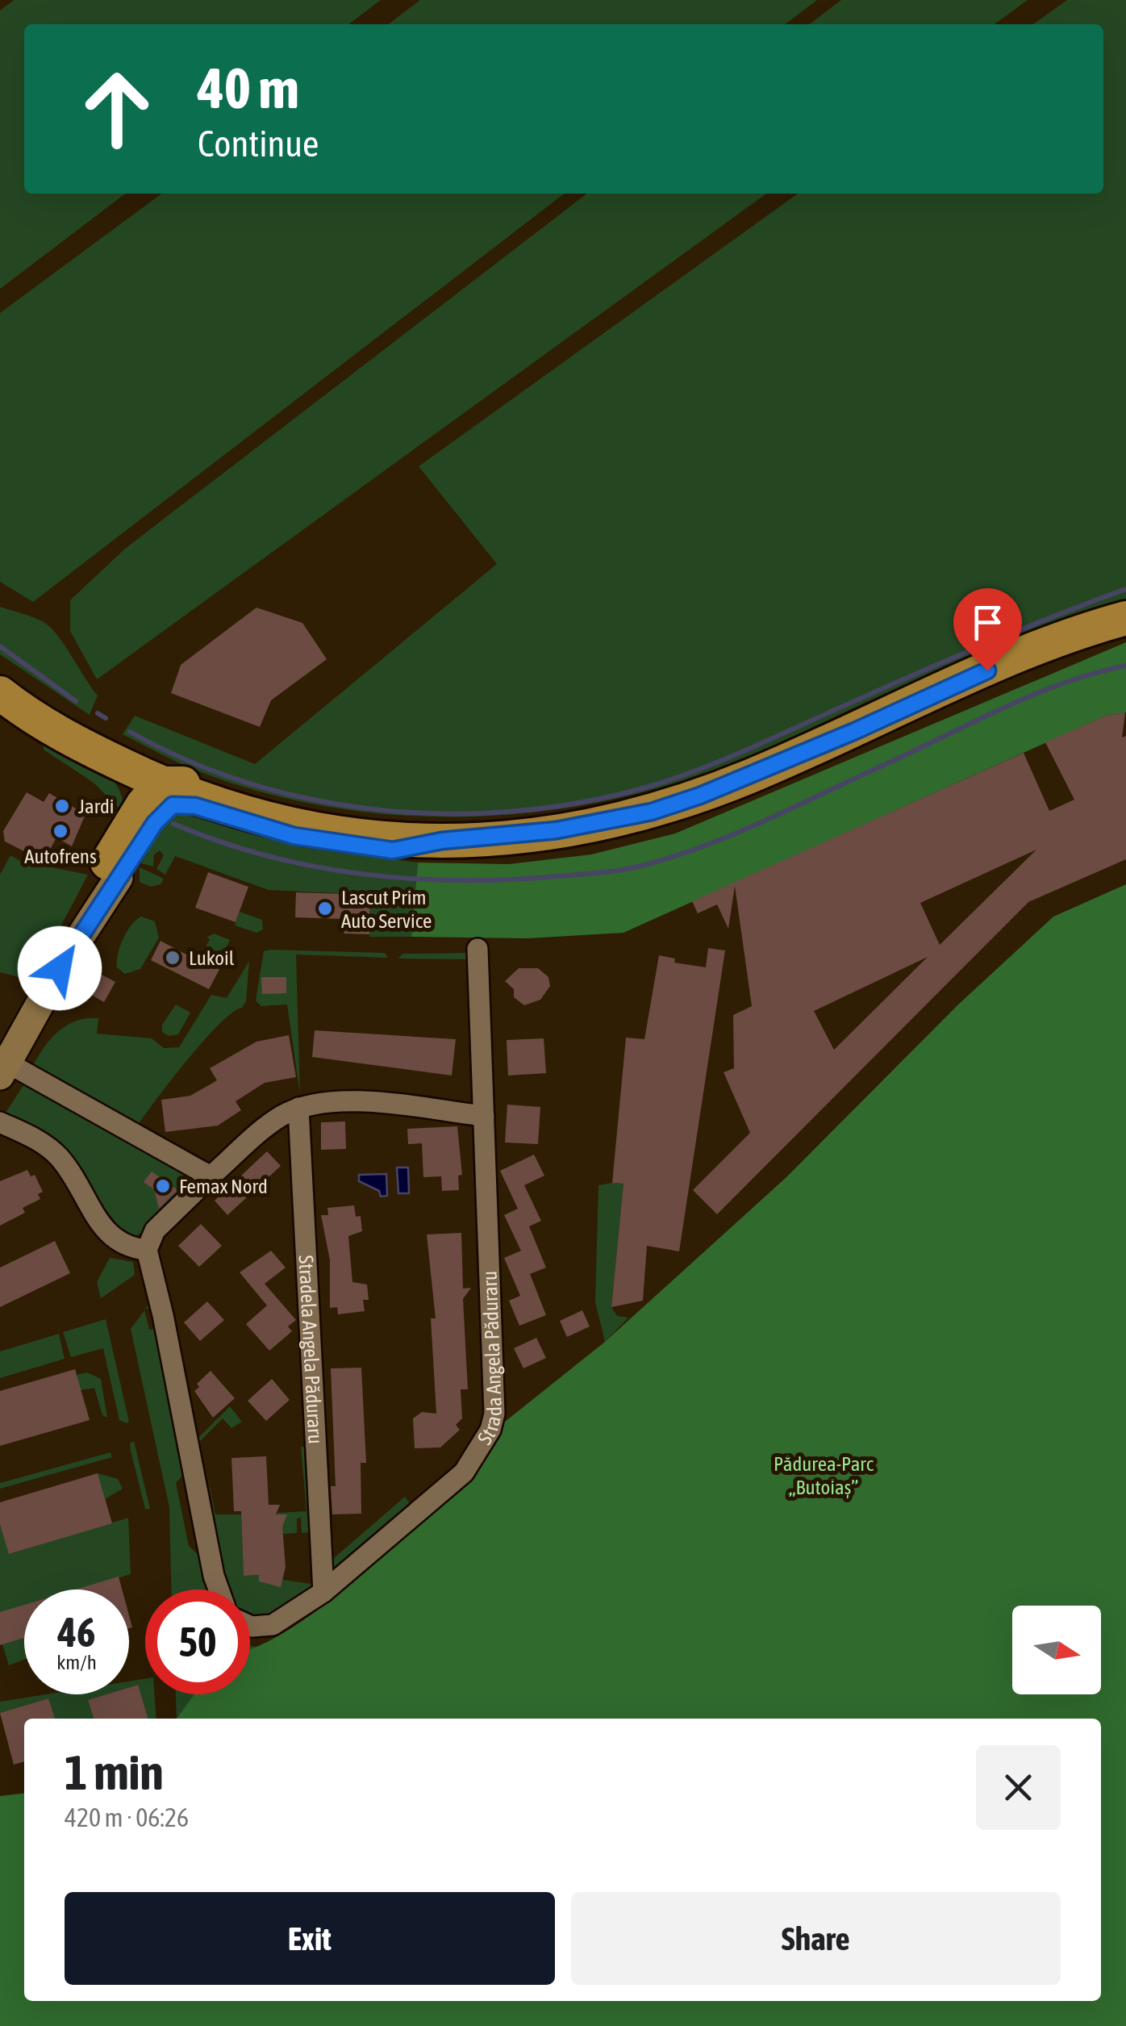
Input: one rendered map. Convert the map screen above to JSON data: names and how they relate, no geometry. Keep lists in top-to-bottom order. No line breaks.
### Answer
{"streets":{"street":["Stradela Angela Păduraru","Strada Angela Păduraru"]},"crossings":[["Stradela Angela Păduraru","Strada Angela Păduraru"]],"parks":["Pădurea-Parc „Butoiaș”"],"places":["Jardi","Autofrens","Lascut Prim Auto Service","Lukoil","Femax Nord"],"north":"right","page":{"turn":["40 m","Continue"],"speed":"46 km/h","limit":"50","heading":["1 min","420 m · 06:26"],"buttons":["Exit","Share"]}}
